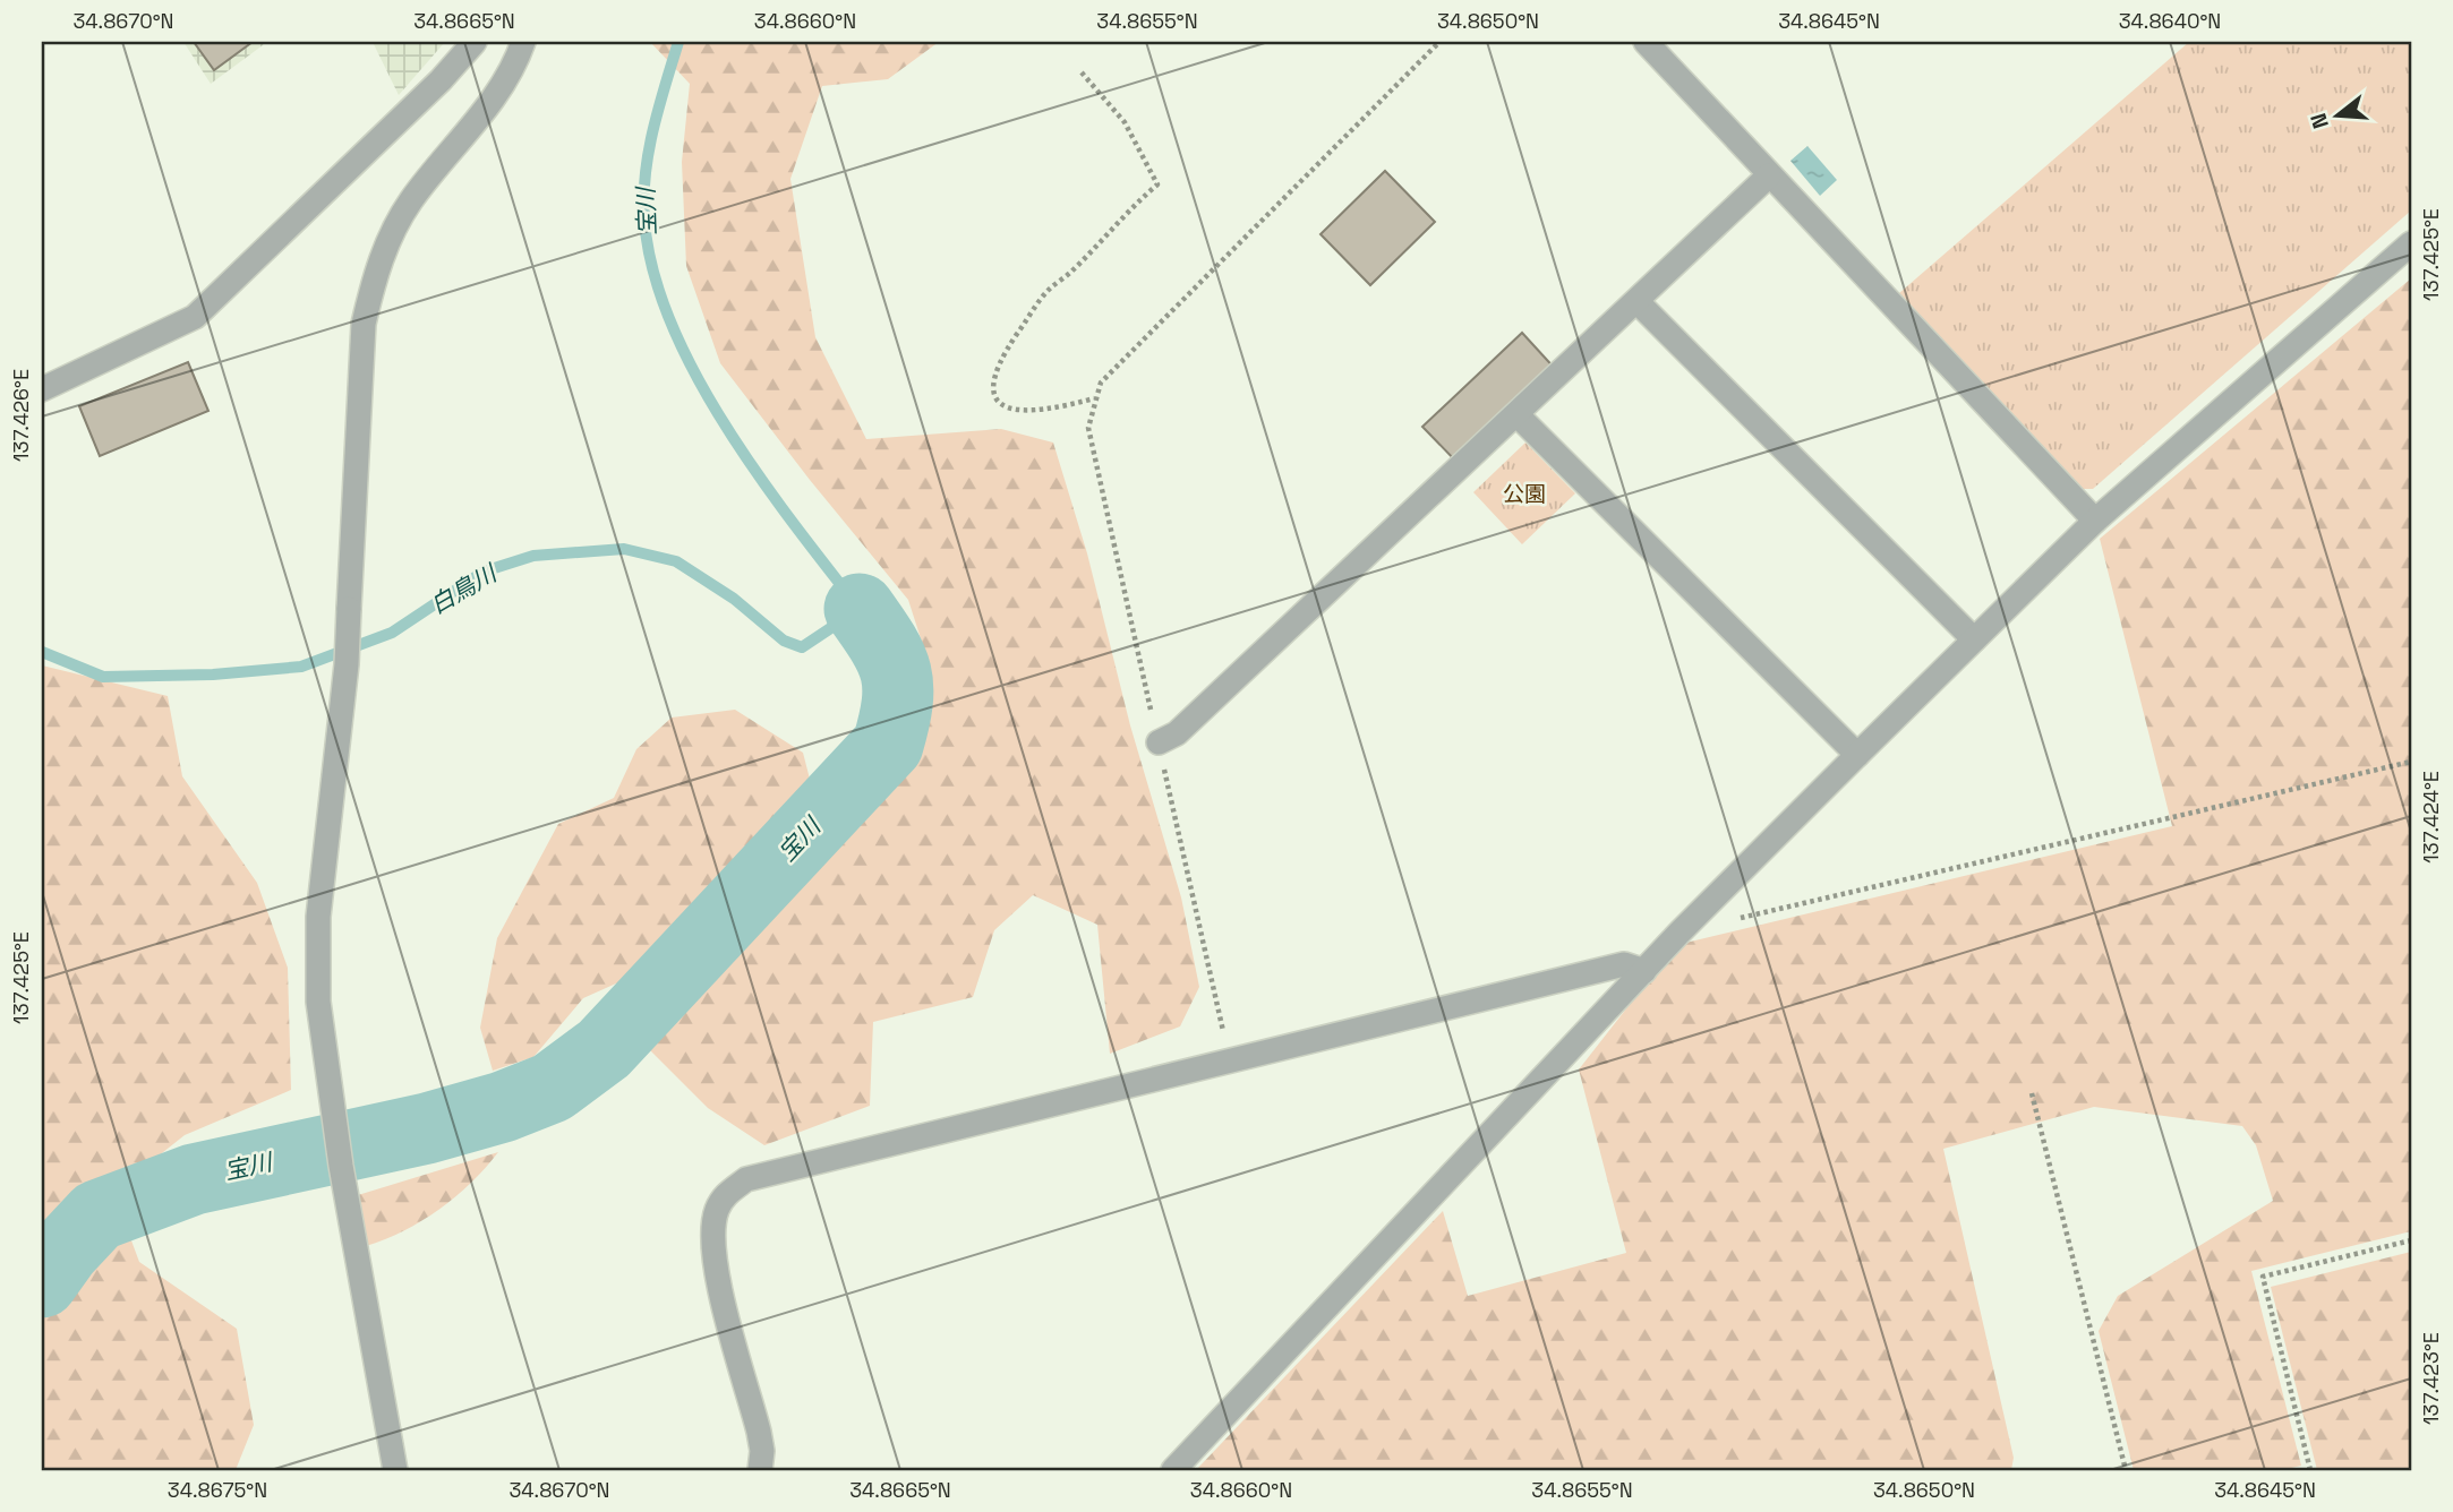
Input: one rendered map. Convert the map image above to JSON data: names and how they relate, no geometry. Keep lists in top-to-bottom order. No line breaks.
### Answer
{"water":["宝川","白鳥川"],"parks":["公園"],"north":"left","coordinates":["34.8670°N","34.8665°N","34.8660°N","34.8655°N","34.8650°N","34.8645°N","34.8640°N","137.425°E","137.426°E","137.424°E","137.423°E","34.8675°N"]}
